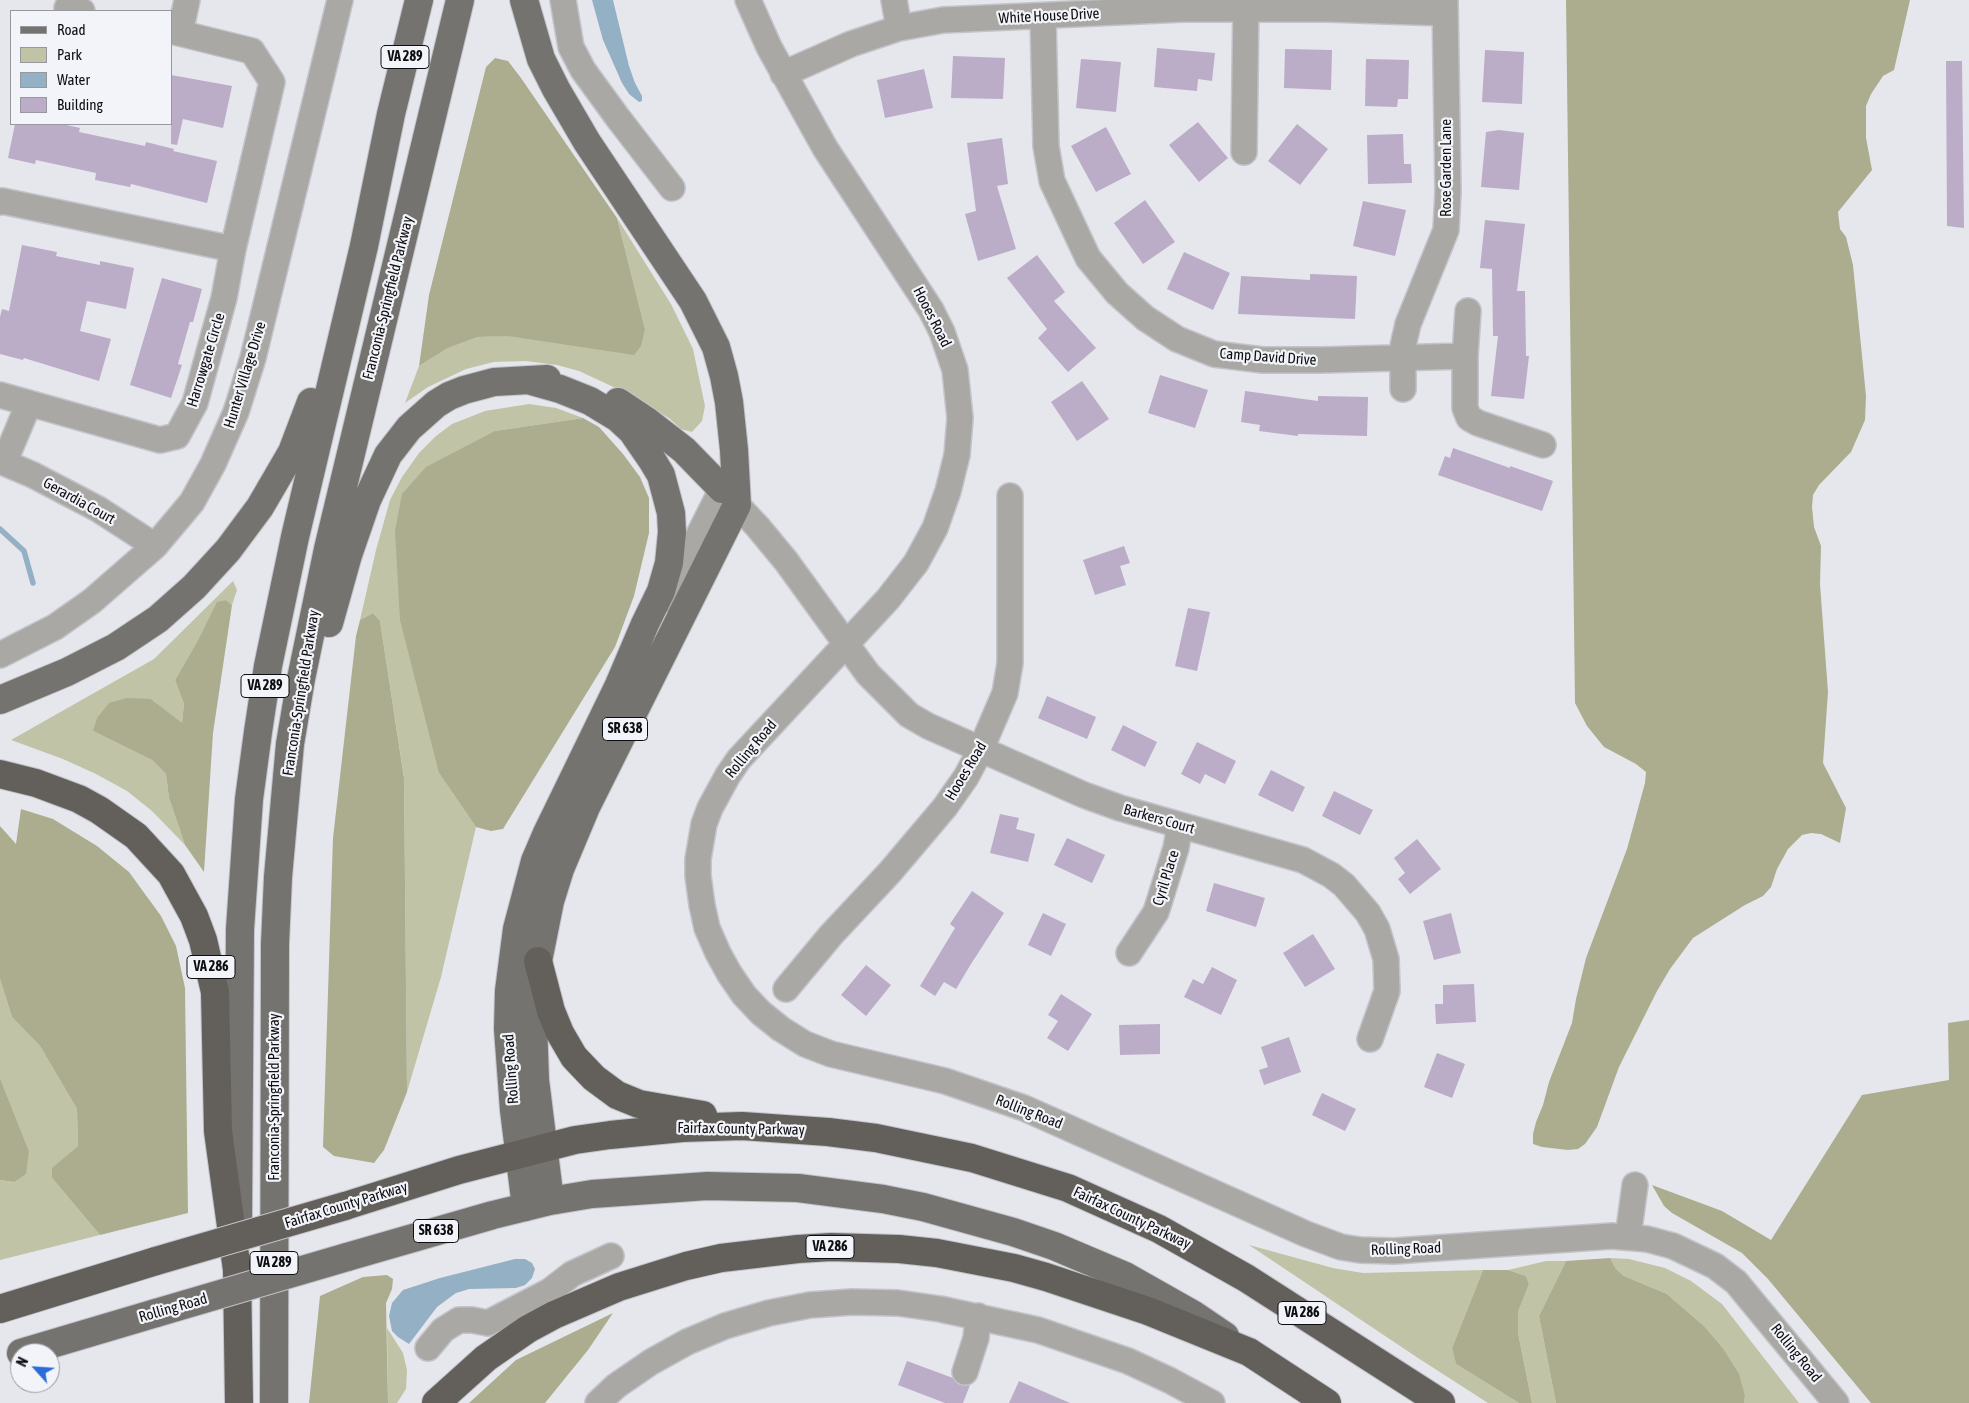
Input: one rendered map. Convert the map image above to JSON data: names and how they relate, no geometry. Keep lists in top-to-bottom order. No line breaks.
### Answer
{"streets":{"highway":["VA 286","Fairfax County Parkway"],"main road":["VA 289","Franconia-Springfield Parkway","SR 638","Rolling Road"],"street":["White House Drive","Rose Garden Lane","Hooes Road","Camp David Drive","Harrowgate Circle","Hunter Village Drive","Gerardia Court","Barkers Court","Cyril Place"]},"crossings":[["White House Drive","Rose Garden Lane"],["White House Drive","Hooes Road"],["White House Drive","Camp David Drive"],["VA 289","VA 286"],["Rose Garden Lane","Camp David Drive"],["Hooes Road","Rolling Road"],["Hooes Road","Barkers Court"],["Hunter Village Drive","Gerardia Court"],["Rolling Road","Barkers Court"],["Rolling Road","VA 286"],["Rolling Road","Fairfax County Parkway"],["Barkers Court","Cyril Place"]],"legend":["Road","Park","Water","Building"],"north":"top left"}
